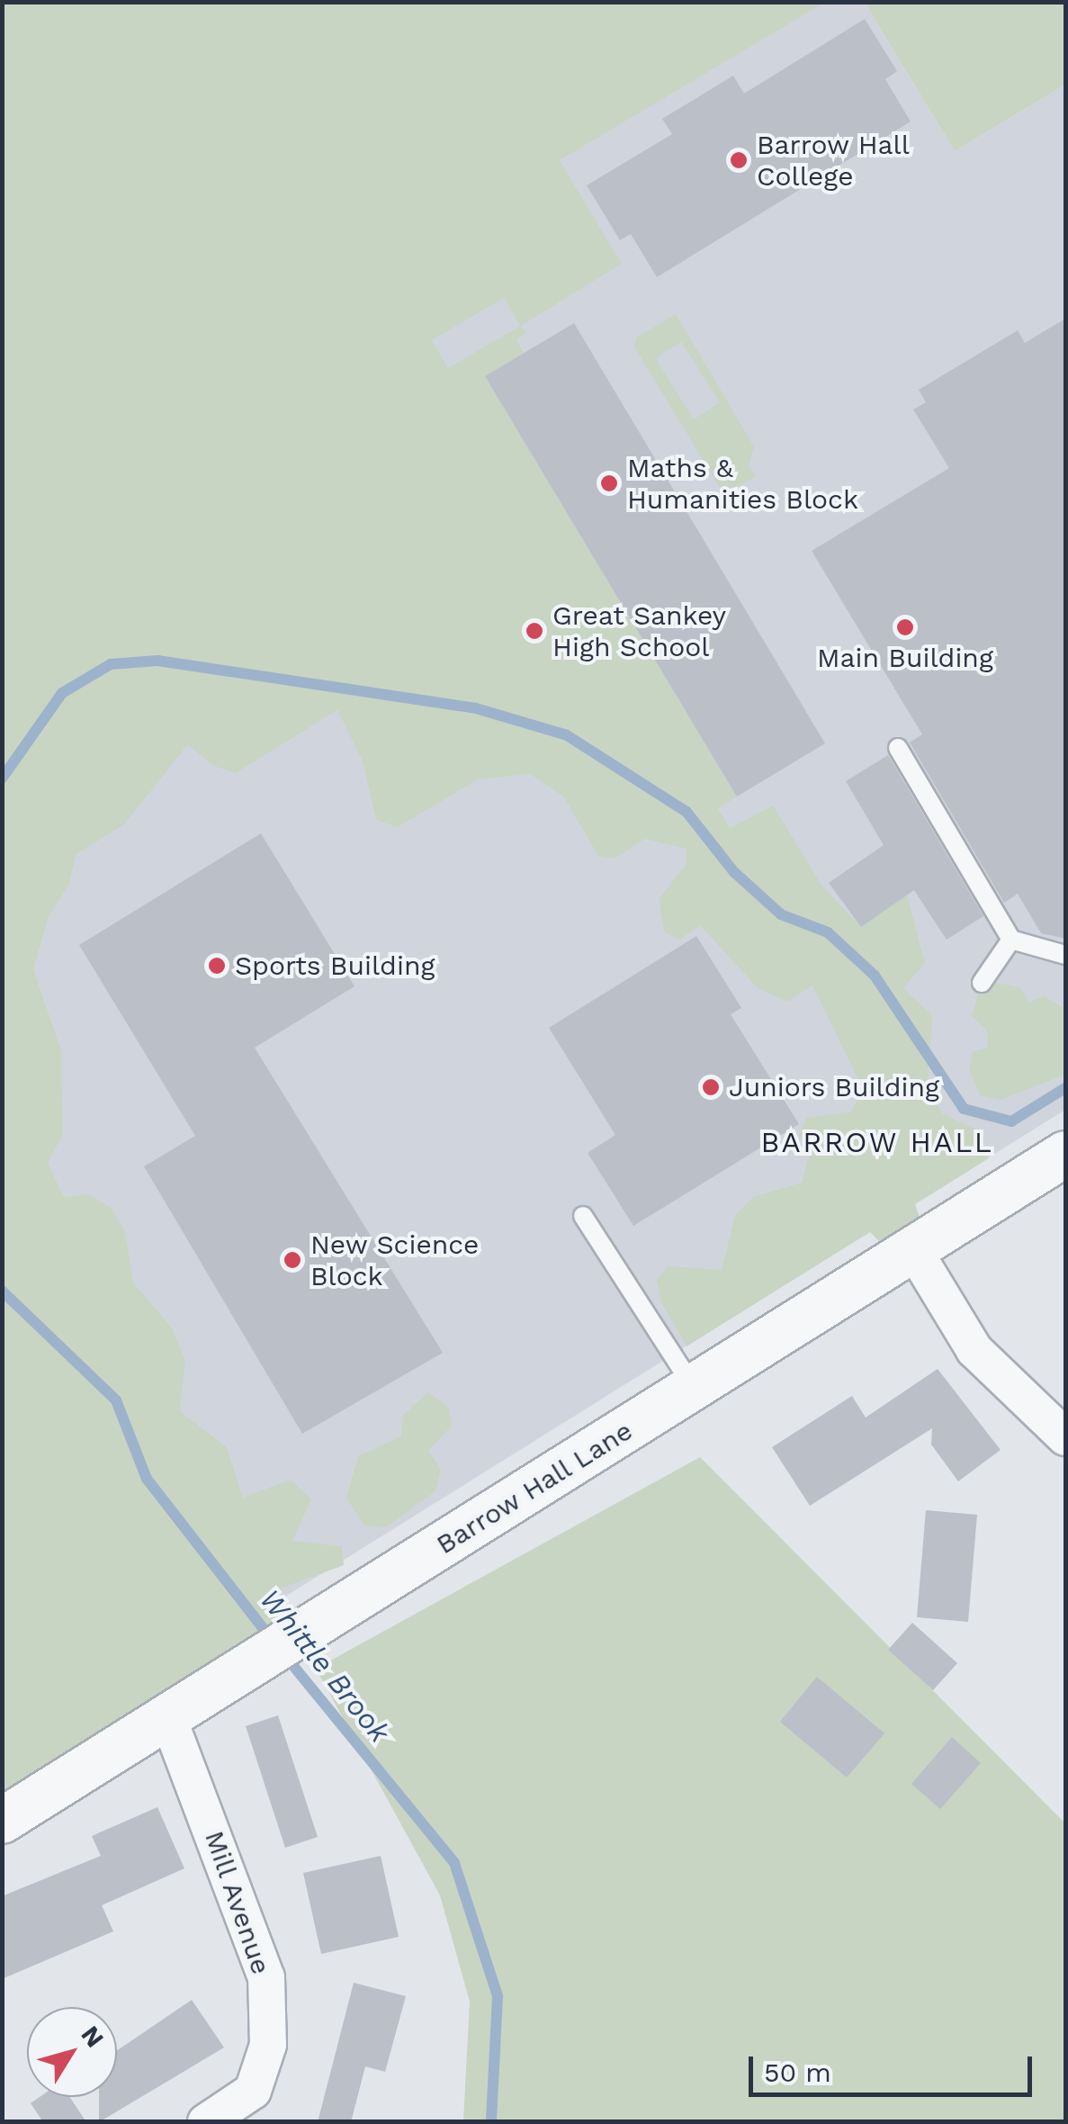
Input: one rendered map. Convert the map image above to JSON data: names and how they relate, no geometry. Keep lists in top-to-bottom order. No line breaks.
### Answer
{"streets":{"street":["Barrow Hall Lane","Mill Avenue"]},"crossings":[["Barrow Hall Lane","Mill Avenue"]],"districts":["BARROW HALL"],"water":["Whittle Brook"],"places":["Barrow Hall College","Maths & Humanities Block","Main Building","Great Sankey High School","Sports Building","Juniors Building","New Science Block"],"scale_bar":"50 m","north":"top right"}
